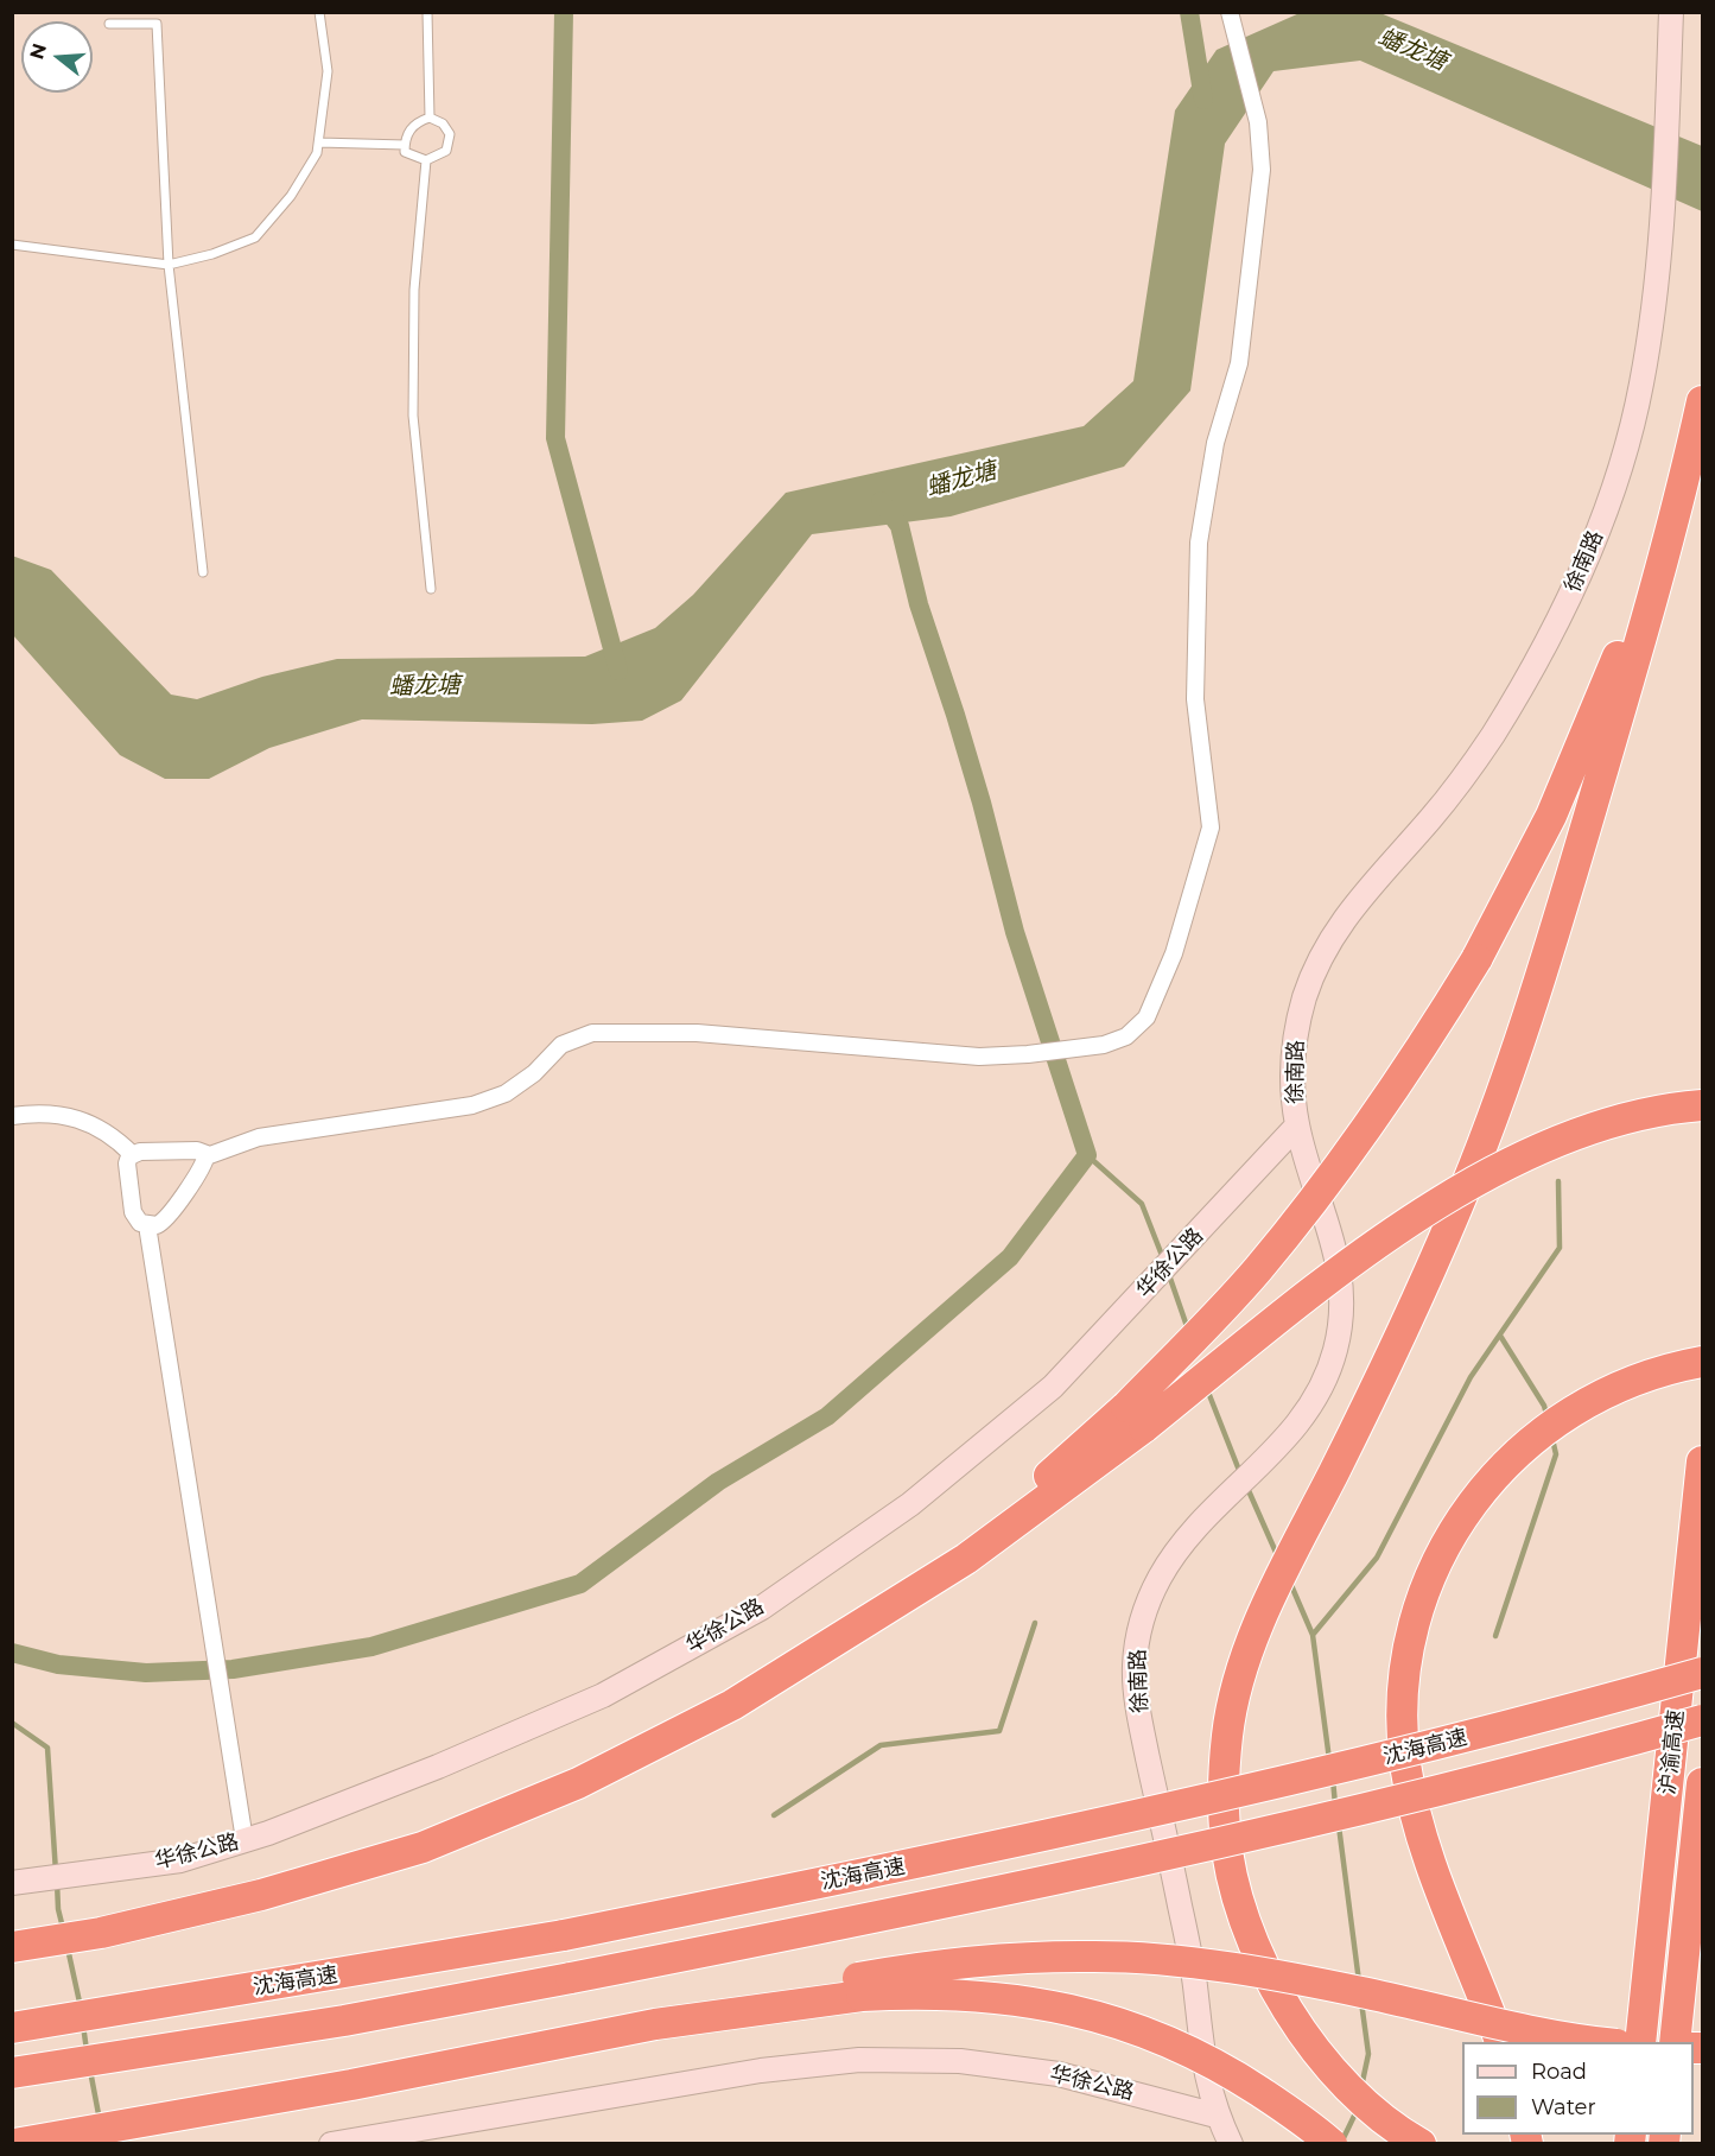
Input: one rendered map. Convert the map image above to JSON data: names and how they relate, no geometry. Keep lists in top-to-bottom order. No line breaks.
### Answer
{"streets":{"highway":["沈海高速","沪渝高速"],"street":["徐南路","华徐公路"]},"crossings":[["徐南路","华徐公路"]],"water":["蟠龙塘"],"legend":["Road","Water"],"north":"left"}
